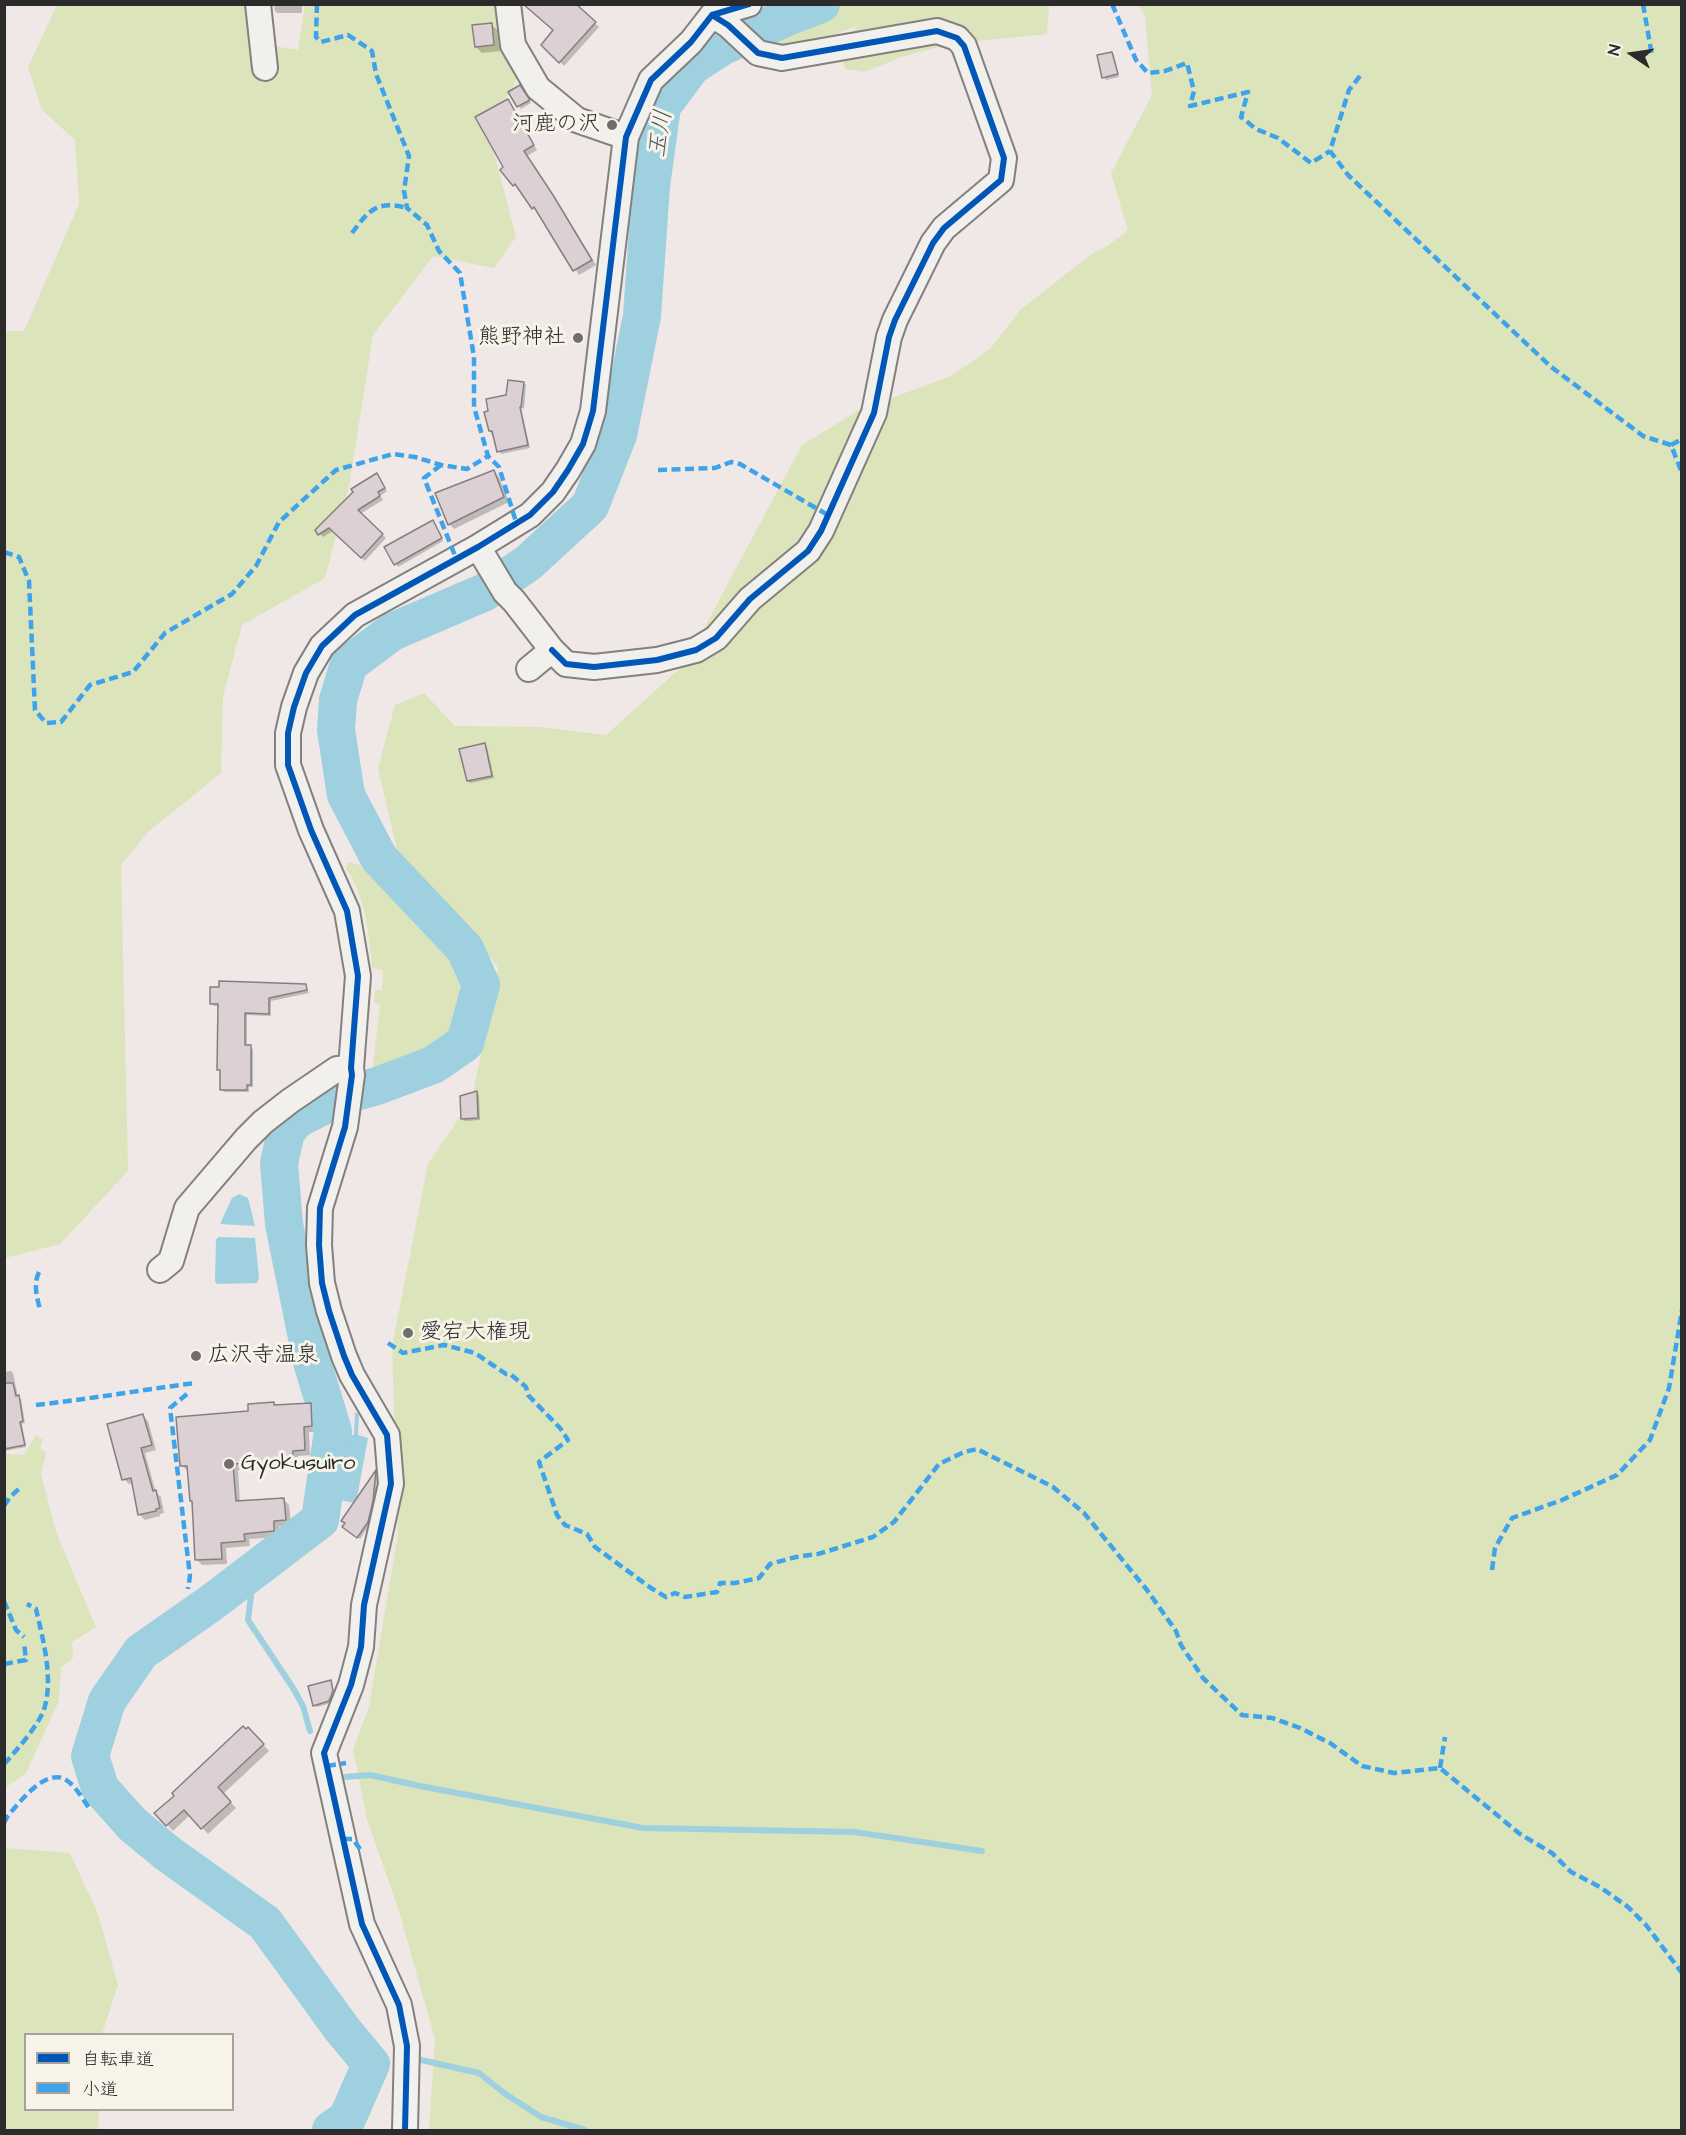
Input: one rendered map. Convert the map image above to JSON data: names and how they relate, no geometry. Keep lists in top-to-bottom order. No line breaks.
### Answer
{"water":["玉川"],"places":["河鹿の沢","熊野神社","愛宕大権現","広沢寺温泉","Gyokusuiro"],"legend":["自転車道","小道"],"north":"left"}
